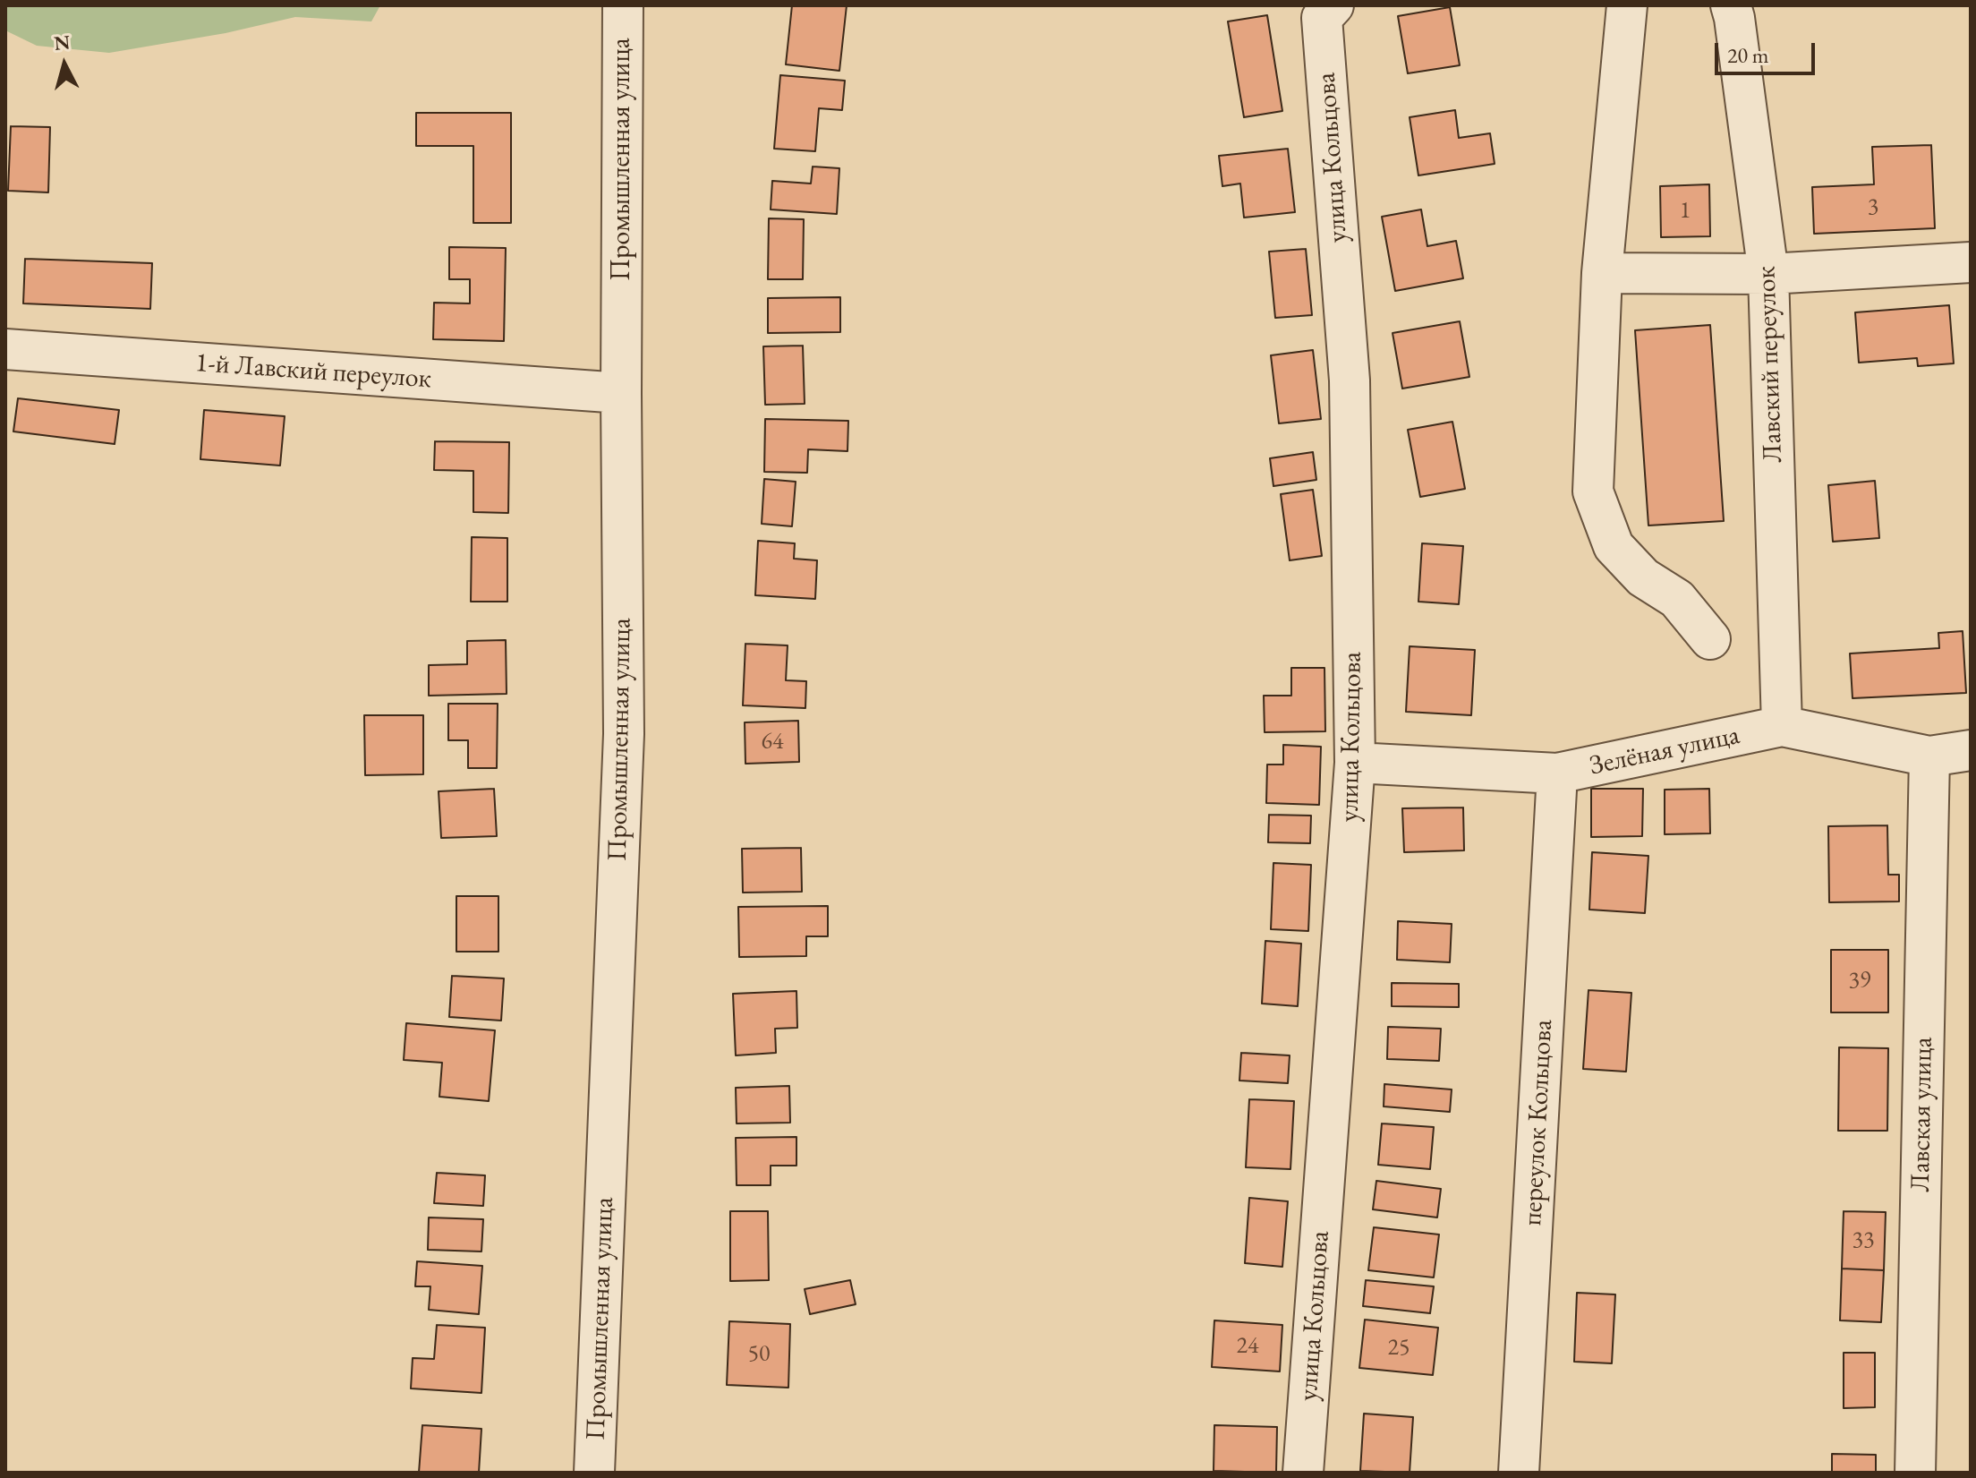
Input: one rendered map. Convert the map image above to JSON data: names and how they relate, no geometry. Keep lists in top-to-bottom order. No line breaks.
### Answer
{"streets":{"street":["улица Кольцова","Промышленная улица","Лавский переулок","1-й Лавский переулок","Зелёная улица","Лавская улица","переулок Кольцова"]},"crossings":[["улица Кольцова","Зелёная улица"],["Промышленная улица","1-й Лавский переулок"],["Лавский переулок","Зелёная улица"],["Зелёная улица","Лавская улица"],["Зелёная улица","переулок Кольцова"]],"house_numbers":["3","1","64","39","33","24","25","50"],"scale_bar":"20 m","north":"top"}
